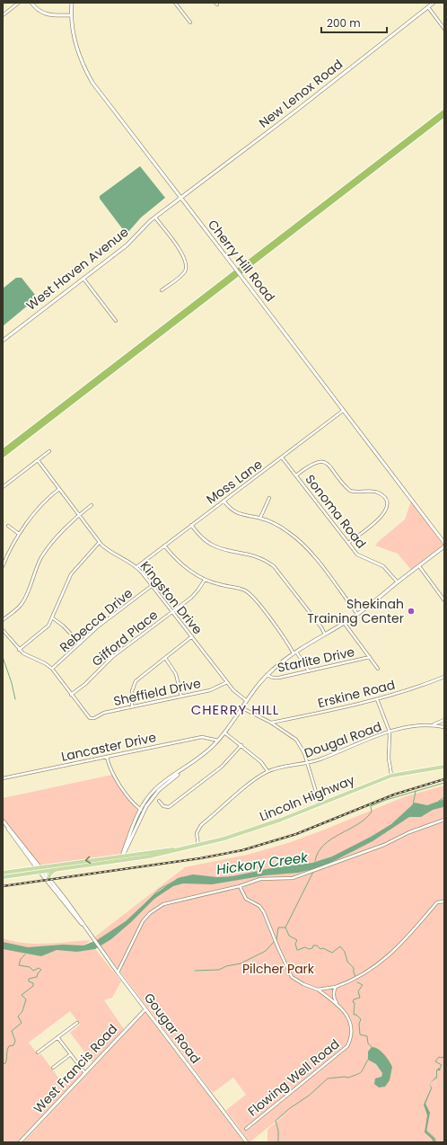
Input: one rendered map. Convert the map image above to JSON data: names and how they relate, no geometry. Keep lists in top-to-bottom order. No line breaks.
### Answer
{"streets":{"main road":["Lincoln Highway"],"street":["New Lenox Road","Cherry Hill Road","West Haven Avenue","Moss Lane","Sonoma Road","Kingston Drive","Rebecca Drive","Gifford Place","Starlite Drive","Sheffield Drive","Erskine Road","Dougal Road","Lancaster Drive","Gougar Road","West Francis Road","Flowing Well Road"]},"crossings":[["New Lenox Road","Cherry Hill Road"],["New Lenox Road","West Haven Avenue"],["Cherry Hill Road","West Haven Avenue"],["Cherry Hill Road","Moss Lane"],["Moss Lane","Sonoma Road"],["Moss Lane","Kingston Drive"],["Kingston Drive","Rebecca Drive"],["Kingston Drive","Gifford Place"],["Kingston Drive","Sheffield Drive"],["Gifford Place","Sheffield Drive"],["Dougal Road","Lincoln Highway"],["Lincoln Highway","Gougar Road"],["Gougar Road","West Francis Road"]],"districts":["CHERRY HILL"],"water":["Hickory Creek"],"parks":["Pilcher Park"],"places":["Shekinah Training Center"],"scale_bar":"200 m"}
